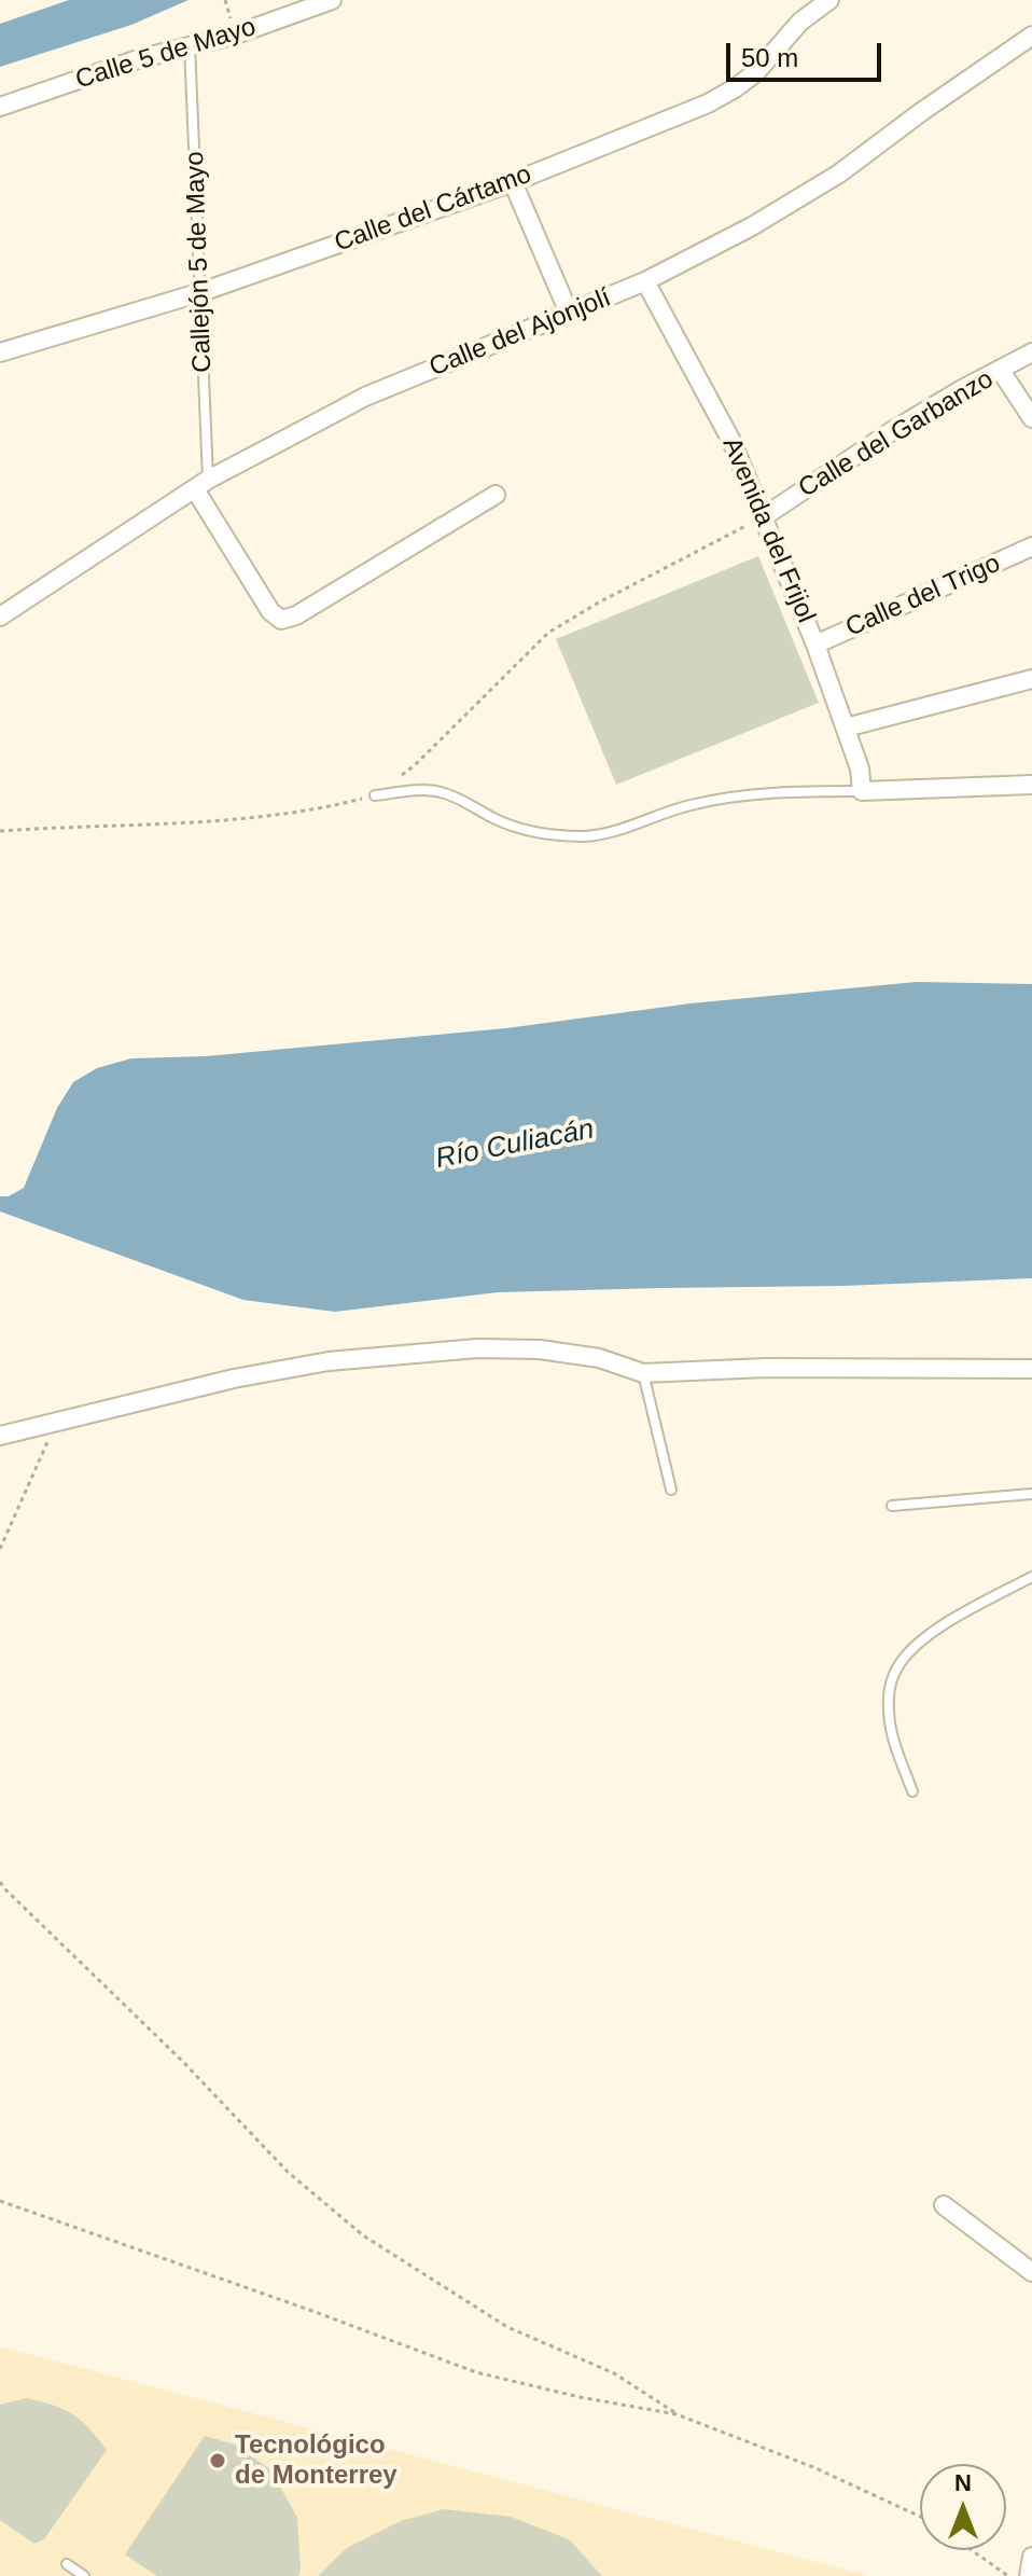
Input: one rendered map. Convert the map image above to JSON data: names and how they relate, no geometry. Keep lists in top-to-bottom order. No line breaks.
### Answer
{"streets":{"street":["Calle 5 de Mayo","Calle del Cártamo","Calle del Ajonjolí","Calle del Garbanzo","Avenida del Frijol","Calle del Trigo"],"lane":["Callejón 5 de Mayo"]},"crossings":[["Calle 5 de Mayo","Callejón 5 de Mayo"],["Calle del Cártamo","Callejón 5 de Mayo"],["Callejón 5 de Mayo","Calle del Ajonjolí"],["Calle del Ajonjolí","Avenida del Frijol"],["Calle del Garbanzo","Avenida del Frijol"],["Avenida del Frijol","Calle del Trigo"]],"water":["Río Culiacán"],"places":["Tecnológico de Monterrey"],"scale_bar":"50 m","north":"top"}
